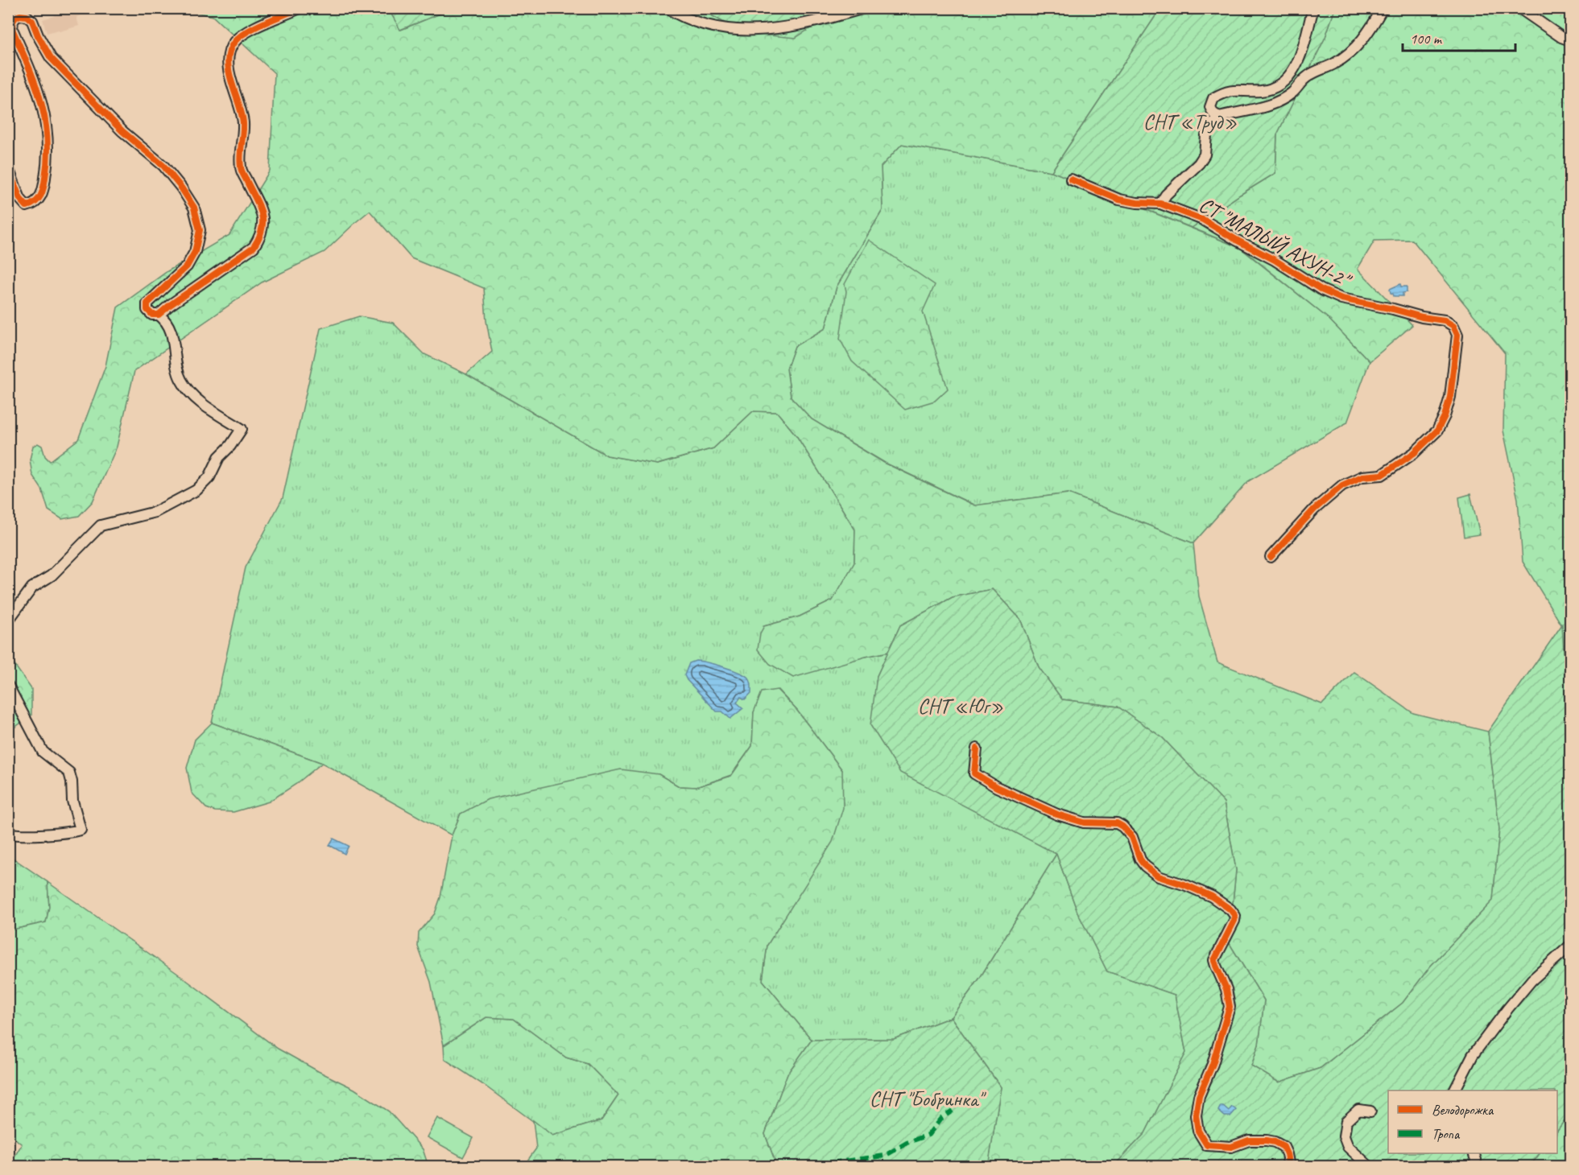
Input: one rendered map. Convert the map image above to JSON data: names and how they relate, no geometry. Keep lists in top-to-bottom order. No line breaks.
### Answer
{"streets":{"street":["СТ \"МАЛЫЙ АХУН-2\""]},"parks":["СНТ «Труд»","СНТ «Юг»","СНТ \"Бобринка\""],"legend":["Велодорожка","Тропа"],"scale_bar":"100 m"}
